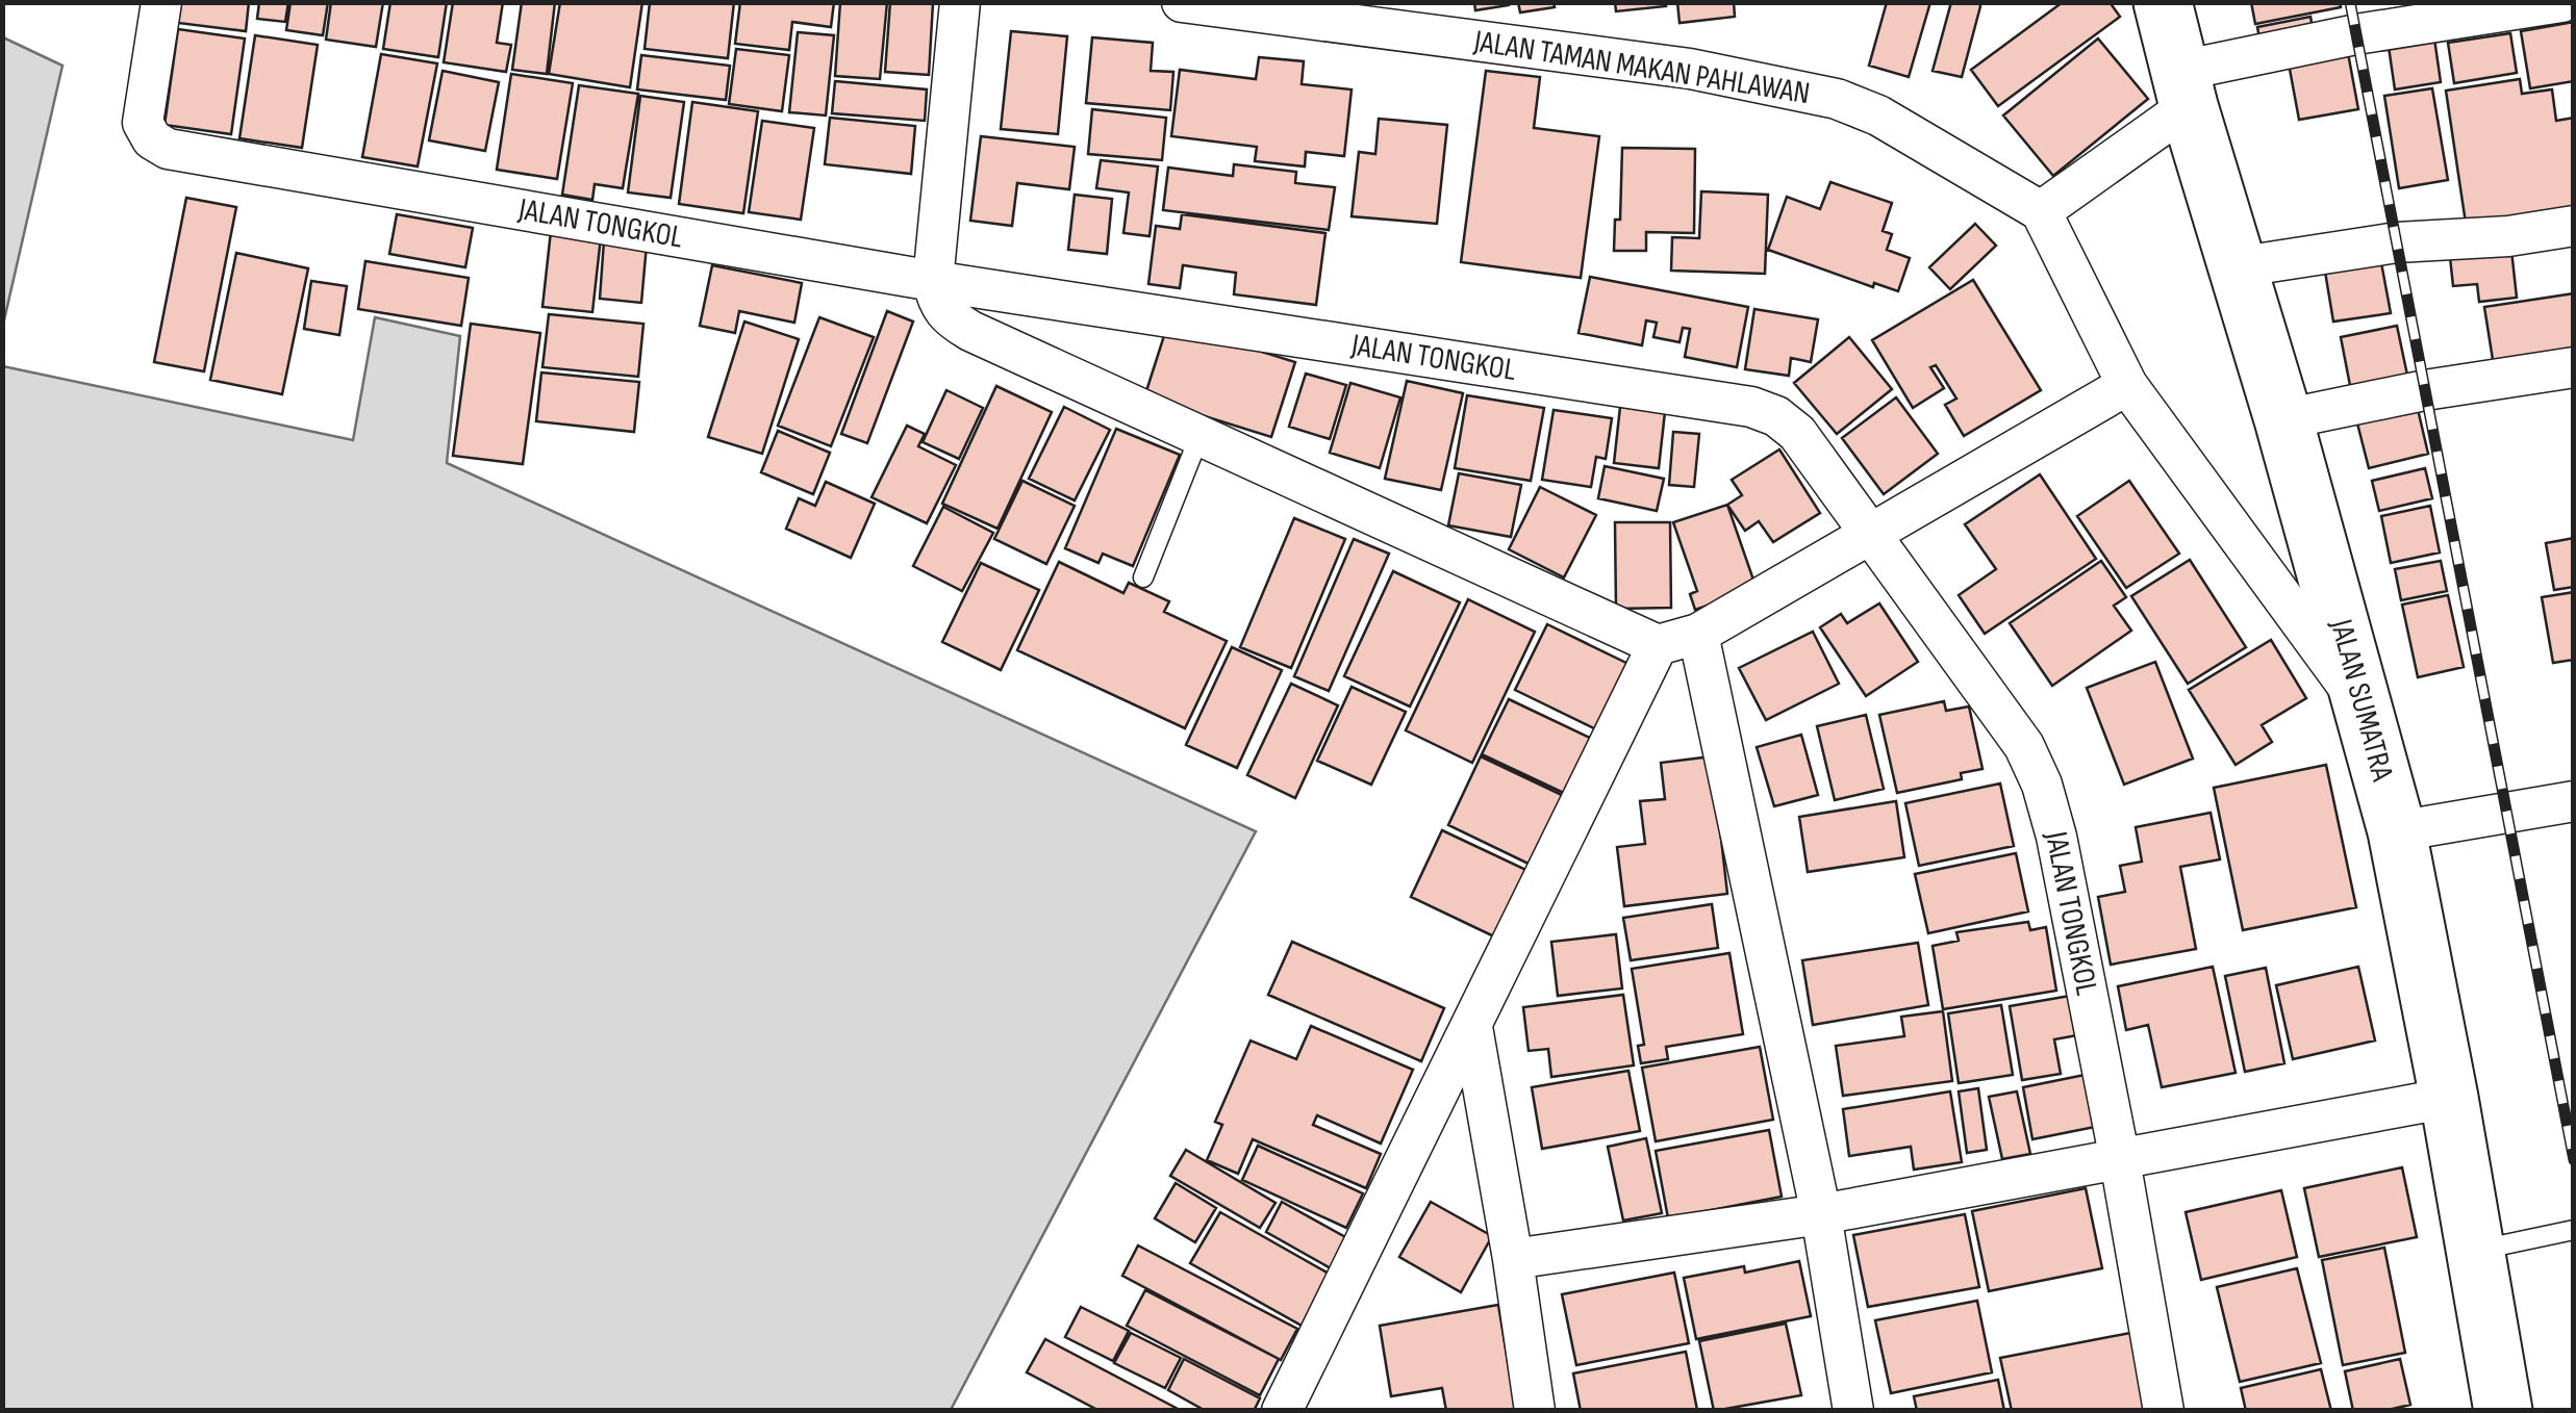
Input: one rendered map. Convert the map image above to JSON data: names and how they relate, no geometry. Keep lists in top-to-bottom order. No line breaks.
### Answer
{"streets":{"highway":["JALAN SUMATRA"],"street":["JALAN TAMAN MAKAN PAHLAWAN","JALAN TONGKOL"]}}
